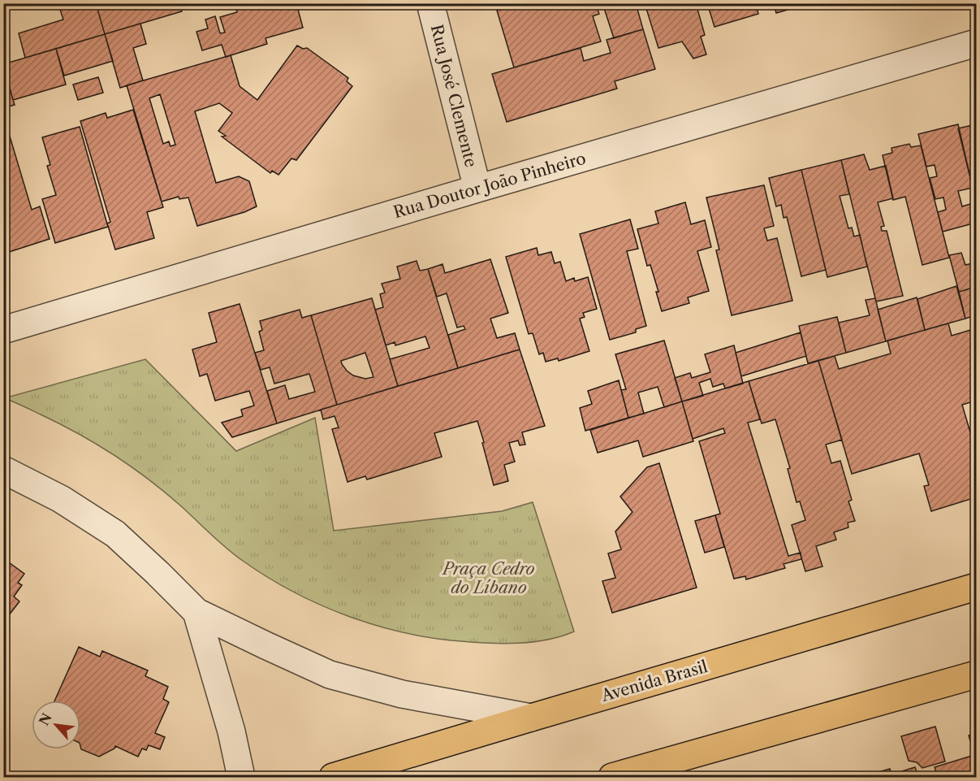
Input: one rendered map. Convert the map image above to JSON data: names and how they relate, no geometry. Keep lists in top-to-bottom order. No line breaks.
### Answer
{"streets":{"main road":["Avenida Brasil"],"street":["Rua José Clemente","Rua Doutor João Pinheiro"]},"crossings":[["Rua José Clemente","Rua Doutor João Pinheiro"]],"parks":["Praça Cedro do Líbano"],"north":"top left"}
